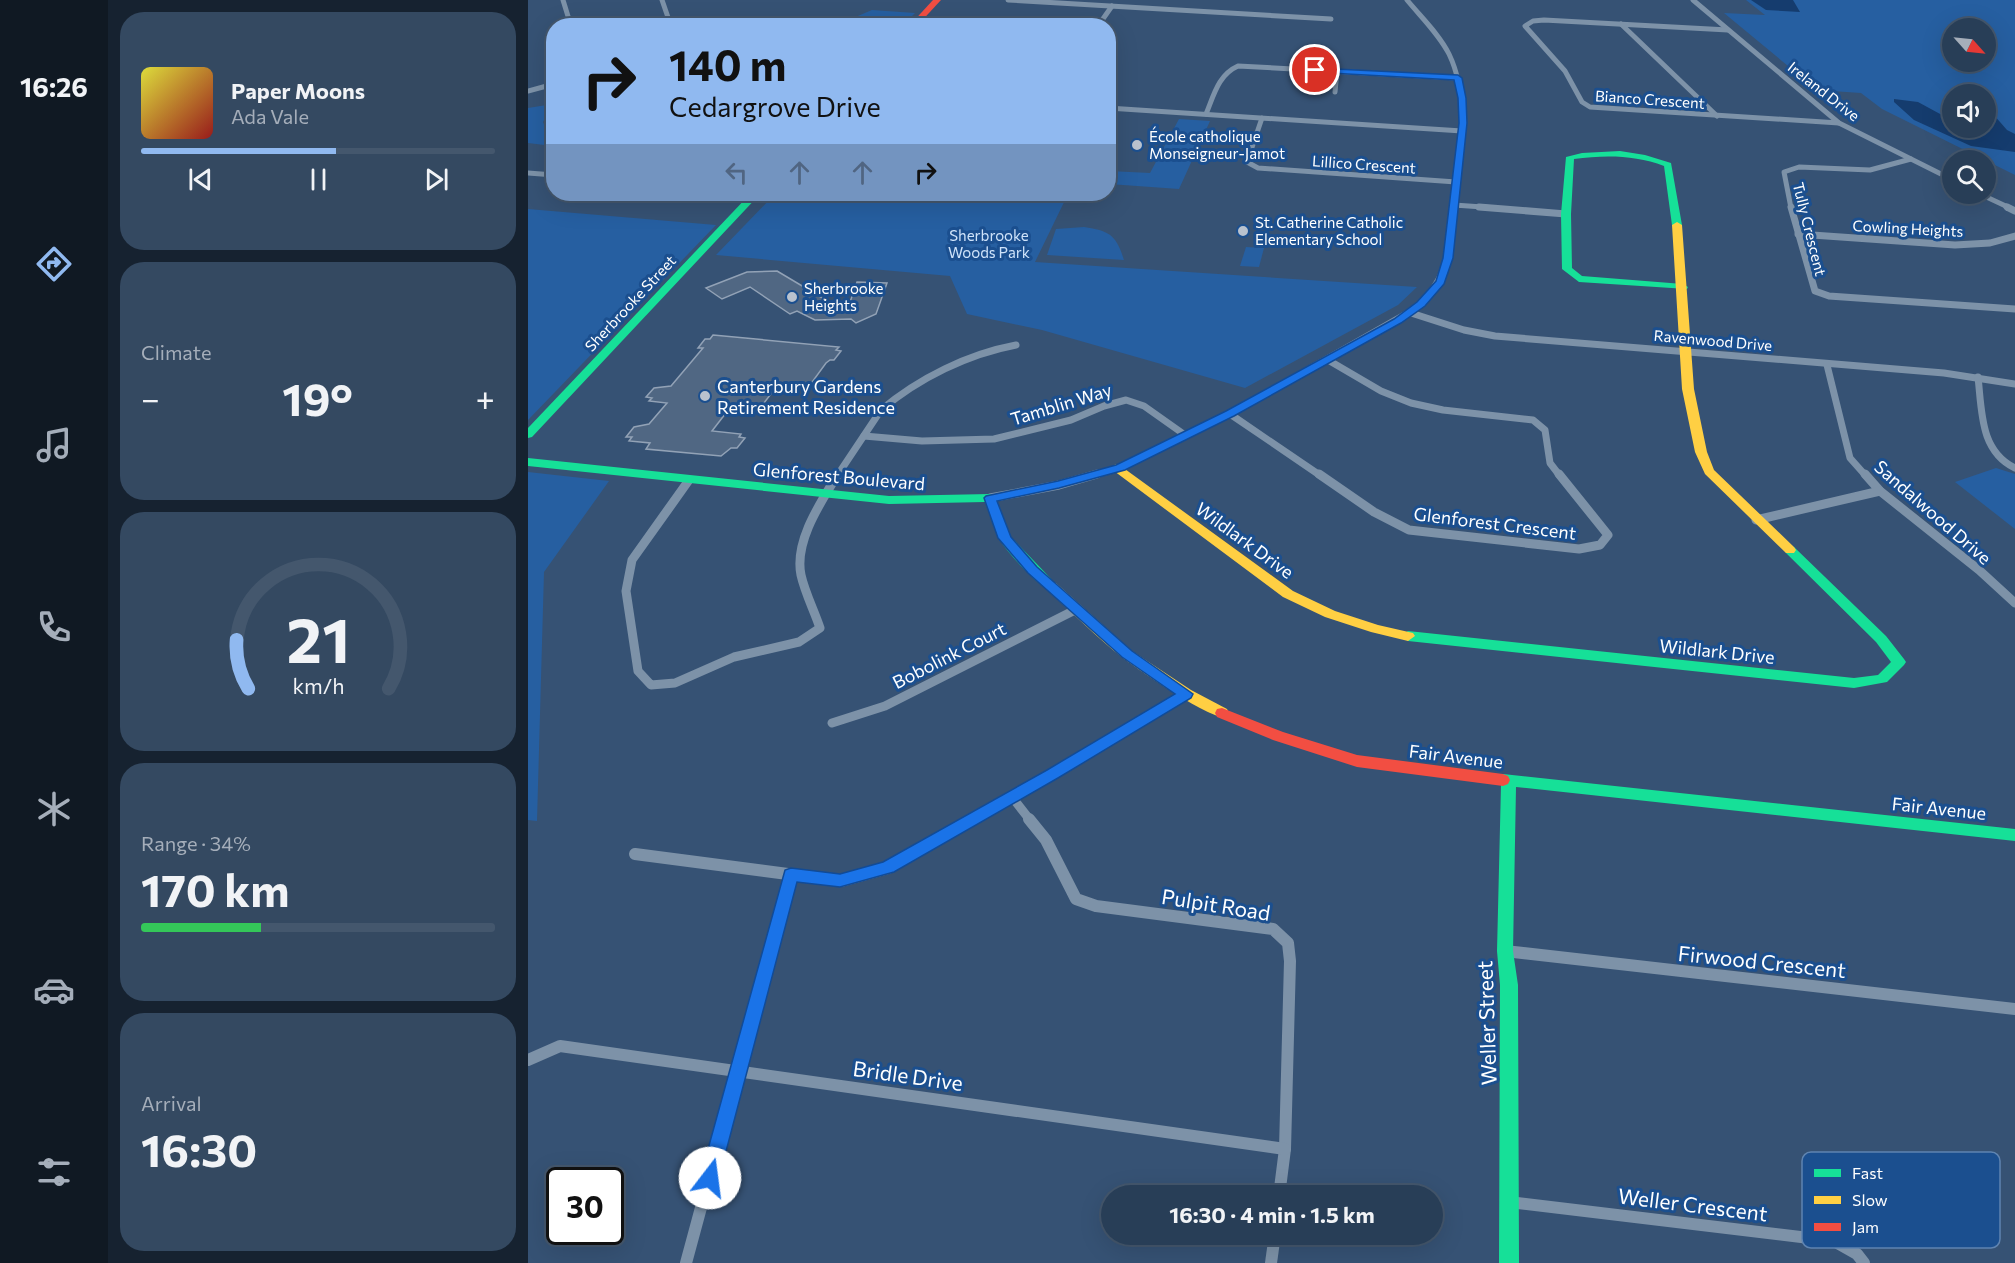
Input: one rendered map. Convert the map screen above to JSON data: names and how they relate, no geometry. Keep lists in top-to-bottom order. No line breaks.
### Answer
{"streets":{"street":["Ireland Drive","Bianco Crescent","Lillico Crescent","Cowling Heights","Tully Crescent","Sherbrooke Street","Ravenwood Drive","Tamblin Way","Glenforest Boulevard","Sandalwood Drive","Glenforest Crescent","Wildlark Drive","Bobolink Court","Fair Avenue","Pulpit Road","Firwood Crescent","Weller Street","Bridle Drive","Weller Crescent"]},"crossings":[["Ireland Drive","Bianco Crescent"],["Ireland Drive","Tully Crescent"],["Lillico Crescent","Glenforest Boulevard"],["Cowling Heights","Tully Crescent"],["Ravenwood Drive","Glenforest Boulevard"],["Ravenwood Drive","Sandalwood Drive"],["Ravenwood Drive","Wildlark Drive"],["Tamblin Way","Glenforest Boulevard"],["Glenforest Boulevard","Glenforest Crescent"],["Glenforest Boulevard","Wildlark Drive"],["Glenforest Boulevard","Fair Avenue"],["Bobolink Court","Fair Avenue"],["Fair Avenue","Weller Street"],["Pulpit Road","Bridle Drive"],["Firwood Crescent","Weller Street"],["Weller Street","Weller Crescent"]],"parks":["Sherbrooke Woods Park"],"places":["École catholique Monseigneur-Jamot","St. Catherine Catholic Elementary School","Sherbrooke Heights","Canterbury Gardens Retirement Residence"],"legend":["Fast","Slow","Jam"],"north":"bottom right","page":{"tabs":"16:26","turn":["140 m","Cedargrove Drive"],"song":["Paper Moons","Ada Vale"],"tile":["Climate",["Range · 34%","170 km"],["Arrival","16:30"]],"heat":["−","19°","+"],"limit":"30","trip":"16:30 · 4 min · 1.5 km","gauge":["21","km/h"]}}
